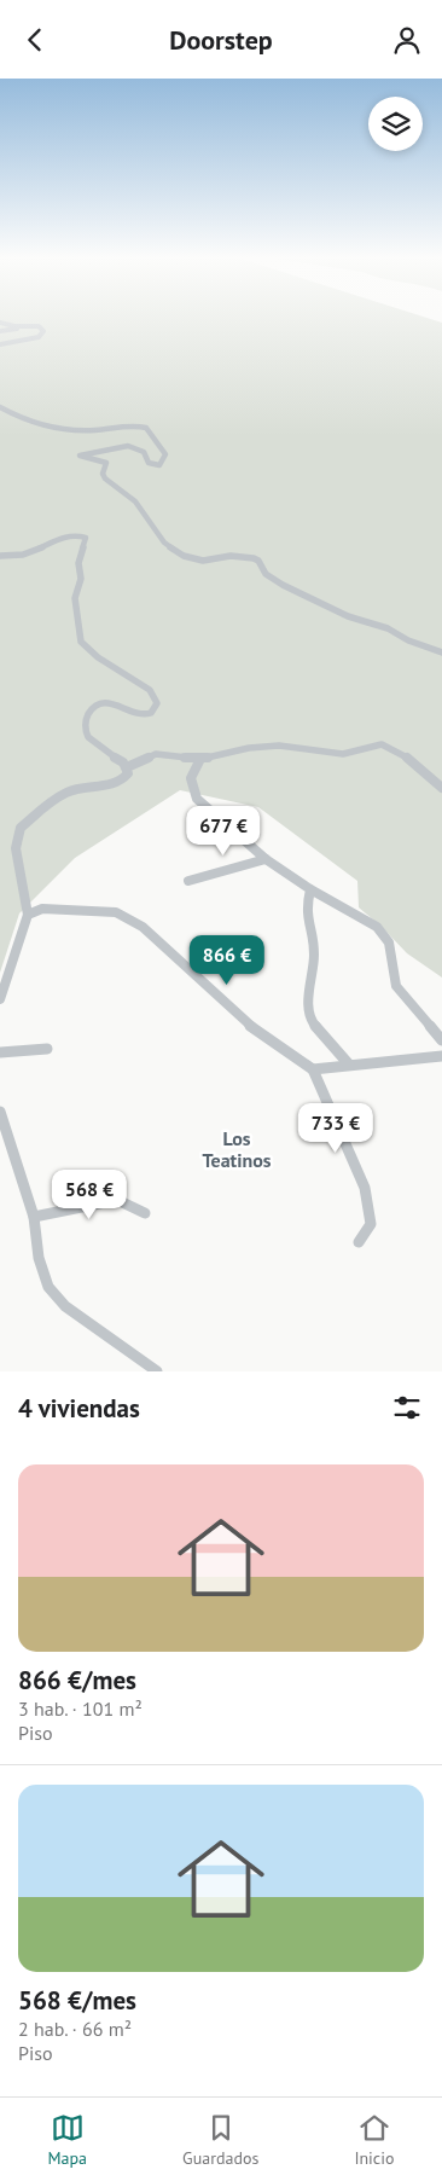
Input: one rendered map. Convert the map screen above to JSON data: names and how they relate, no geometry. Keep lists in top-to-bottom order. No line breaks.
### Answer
{"districts":["Los Teatinos"],"page":{"header":"Doorstep","price":["677 €","866 €","733 €","568 €"],"heading":"4 viviendas","list":[{"name":"866 €/mes","note":"3 hab. · 101 m² · Piso"},{"name":"568 €/mes","note":"2 hab. · 66 m² · Piso"}],"tabs":["Mapa","Guardados","Inicio"]}}
